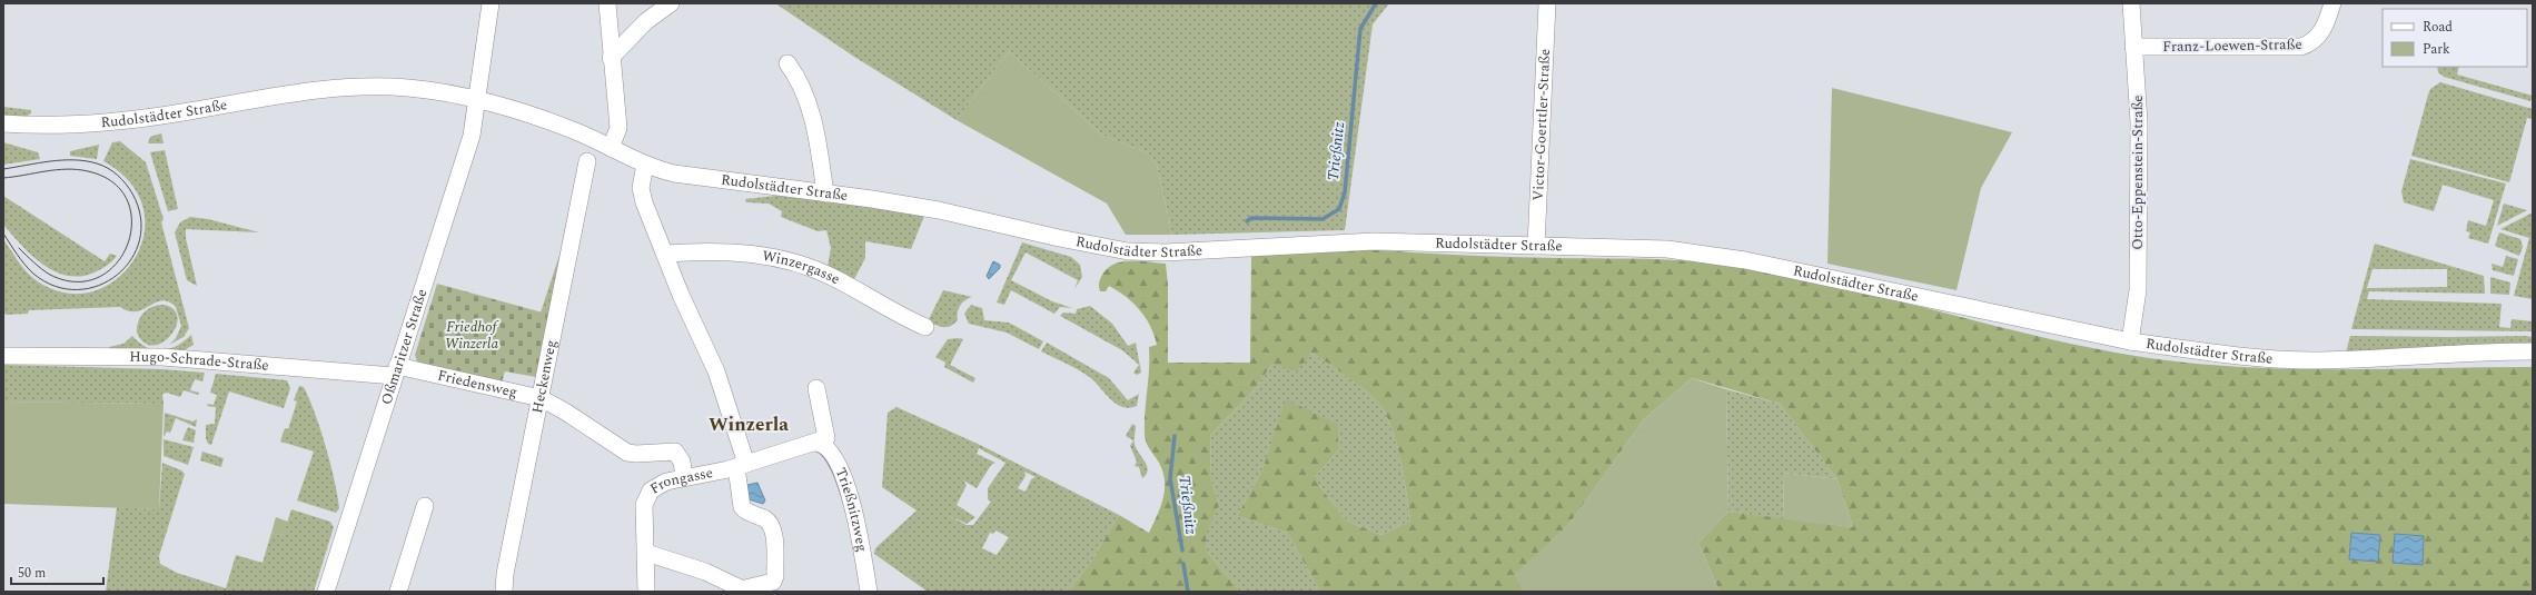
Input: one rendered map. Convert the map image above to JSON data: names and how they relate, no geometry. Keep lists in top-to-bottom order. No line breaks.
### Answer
{"streets":{"street":["Franz-Loewen-Straße","Rudolstädter Straße","Victor-Goerttler-Straße","Otto-Eppenstein-Straße","Winzergasse","Oßmaritzer Straße","Hugo-Schrade-Straße","Heckenweg","Friedensweg","Frongasse","Trießnitzweg"]},"crossings":[["Franz-Loewen-Straße","Otto-Eppenstein-Straße"],["Rudolstädter Straße","Victor-Goerttler-Straße"],["Rudolstädter Straße","Otto-Eppenstein-Straße"],["Rudolstädter Straße","Oßmaritzer Straße"],["Oßmaritzer Straße","Hugo-Schrade-Straße"],["Oßmaritzer Straße","Friedensweg"],["Hugo-Schrade-Straße","Friedensweg"],["Heckenweg","Friedensweg"],["Friedensweg","Frongasse"]],"districts":["Winzerla"],"water":["Trießnitz"],"parks":["Friedhof Winzerla"],"legend":["Road","Park"],"scale_bar":"50 m"}
